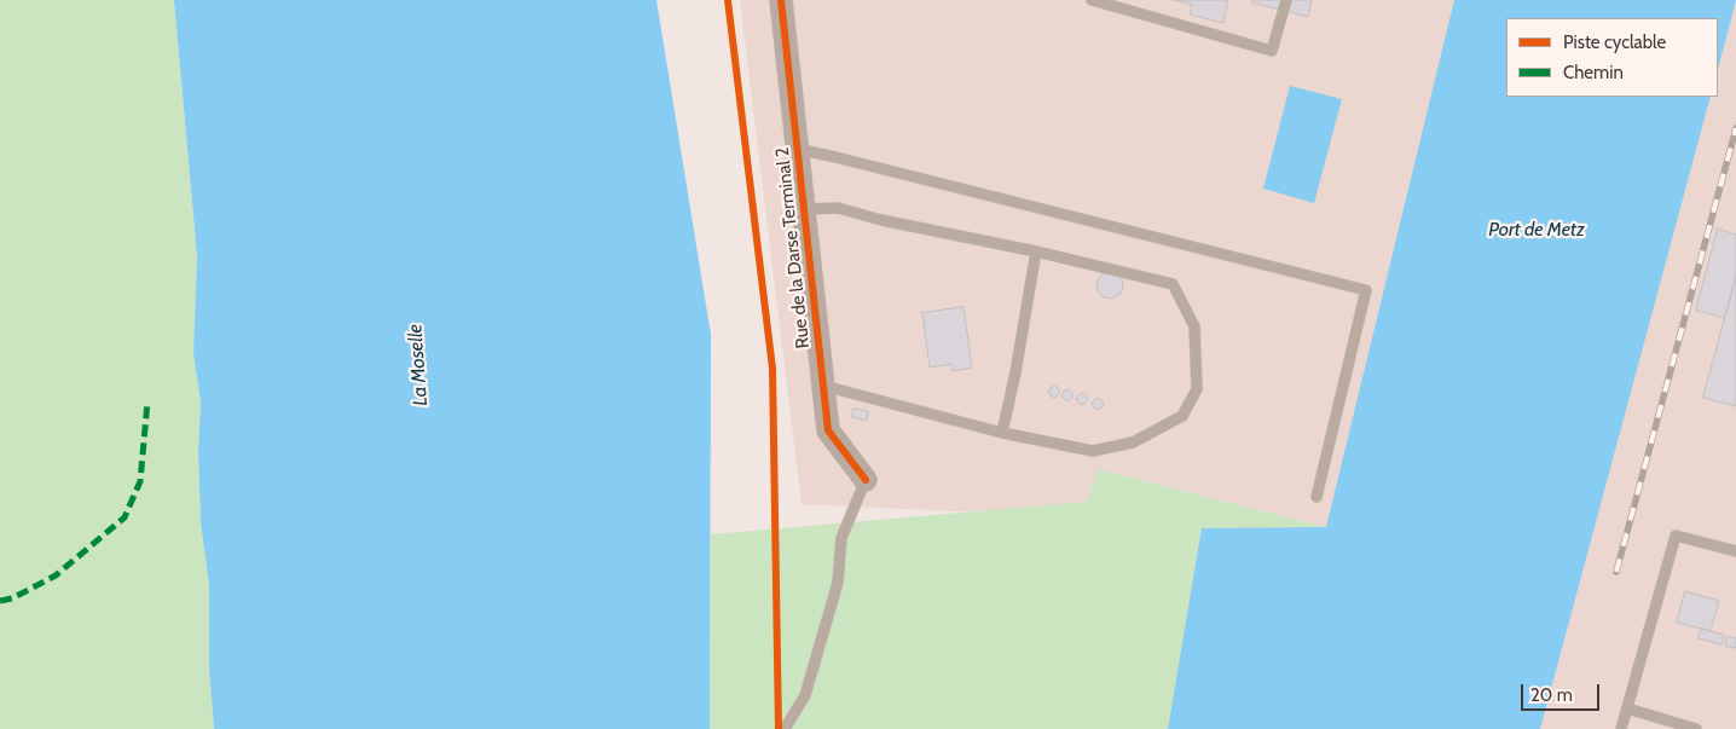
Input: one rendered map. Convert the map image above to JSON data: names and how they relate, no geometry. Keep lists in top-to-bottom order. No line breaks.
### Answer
{"streets":{"street":["Rue de la Darse Terminal 2"]},"water":["Port de Metz","La Moselle"],"legend":["Piste cyclable","Chemin"],"scale_bar":"20 m"}
